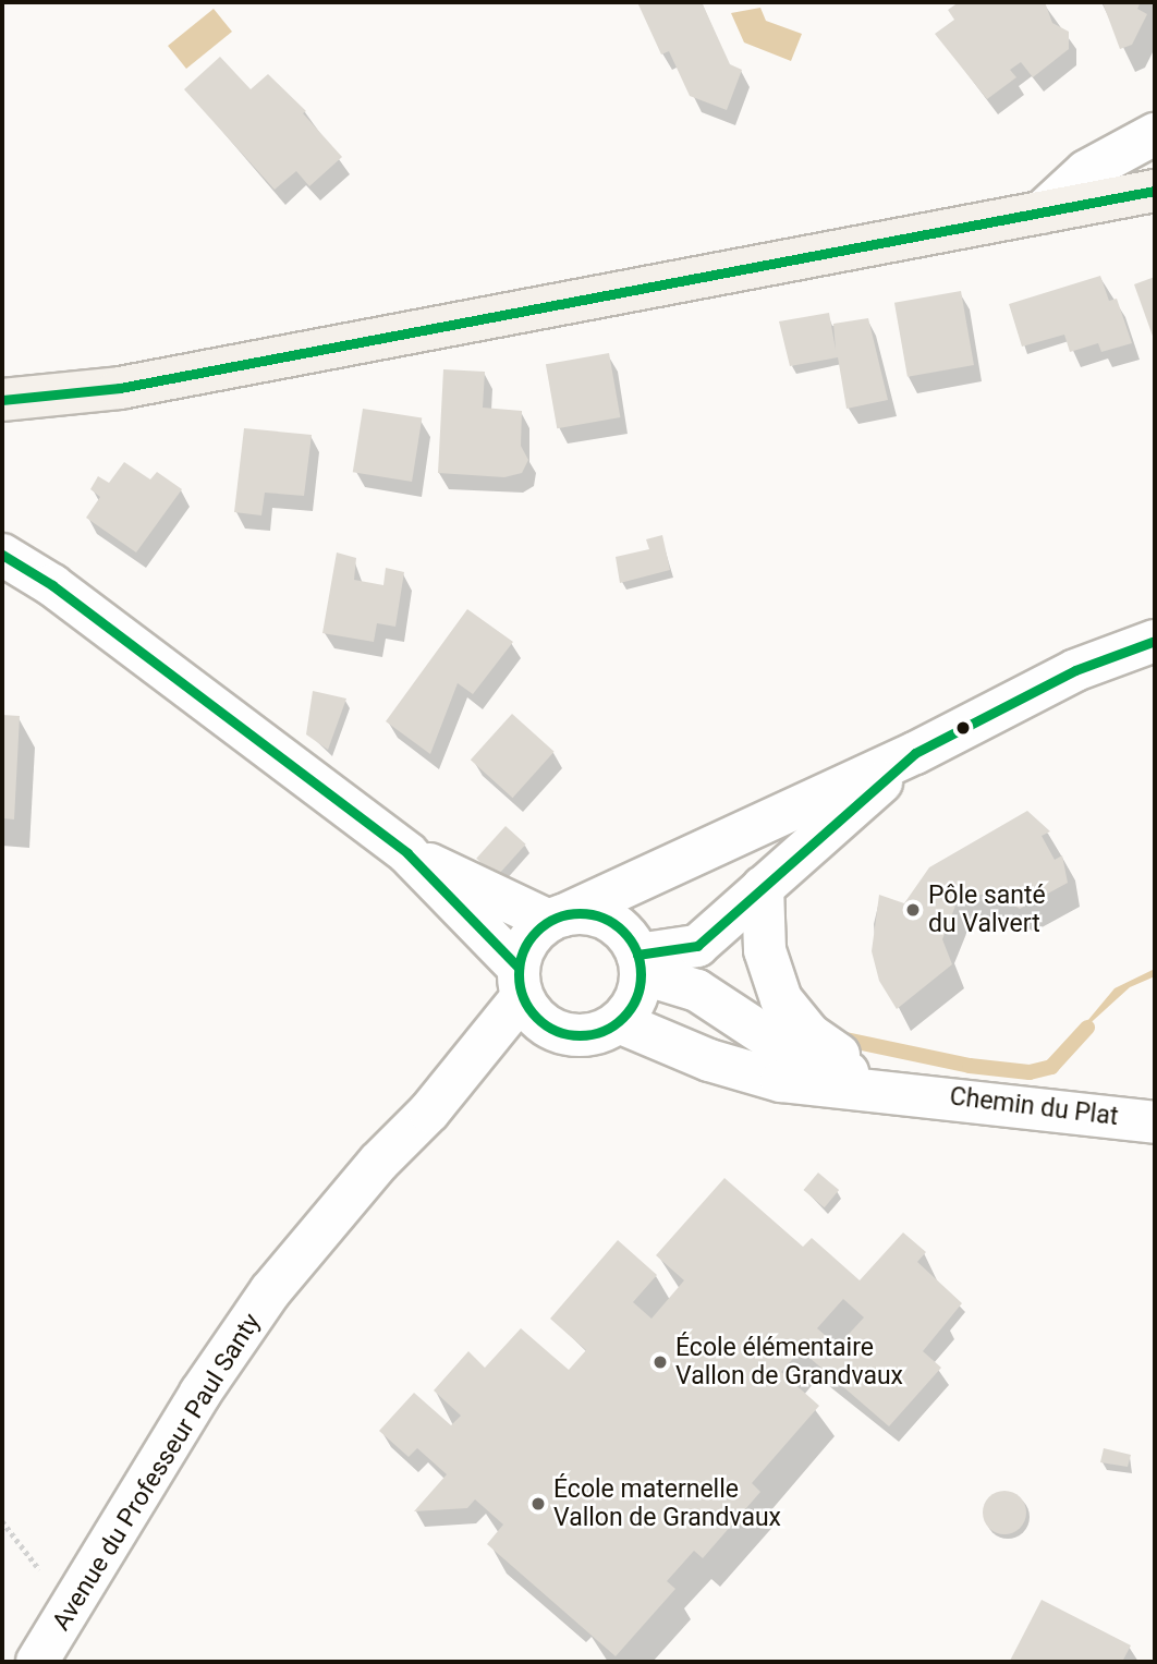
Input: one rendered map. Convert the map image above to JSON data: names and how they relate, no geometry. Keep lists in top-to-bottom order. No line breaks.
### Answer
{"streets":{"main road":["Chemin du Plat","Avenue du Professeur Paul Santy"]},"crossings":[["Chemin du Plat","Avenue du Professeur Paul Santy"]],"places":["Pôle santé du Valvert","École élémentaire Vallon de Grandvaux","École maternelle Vallon de Grandvaux"]}
